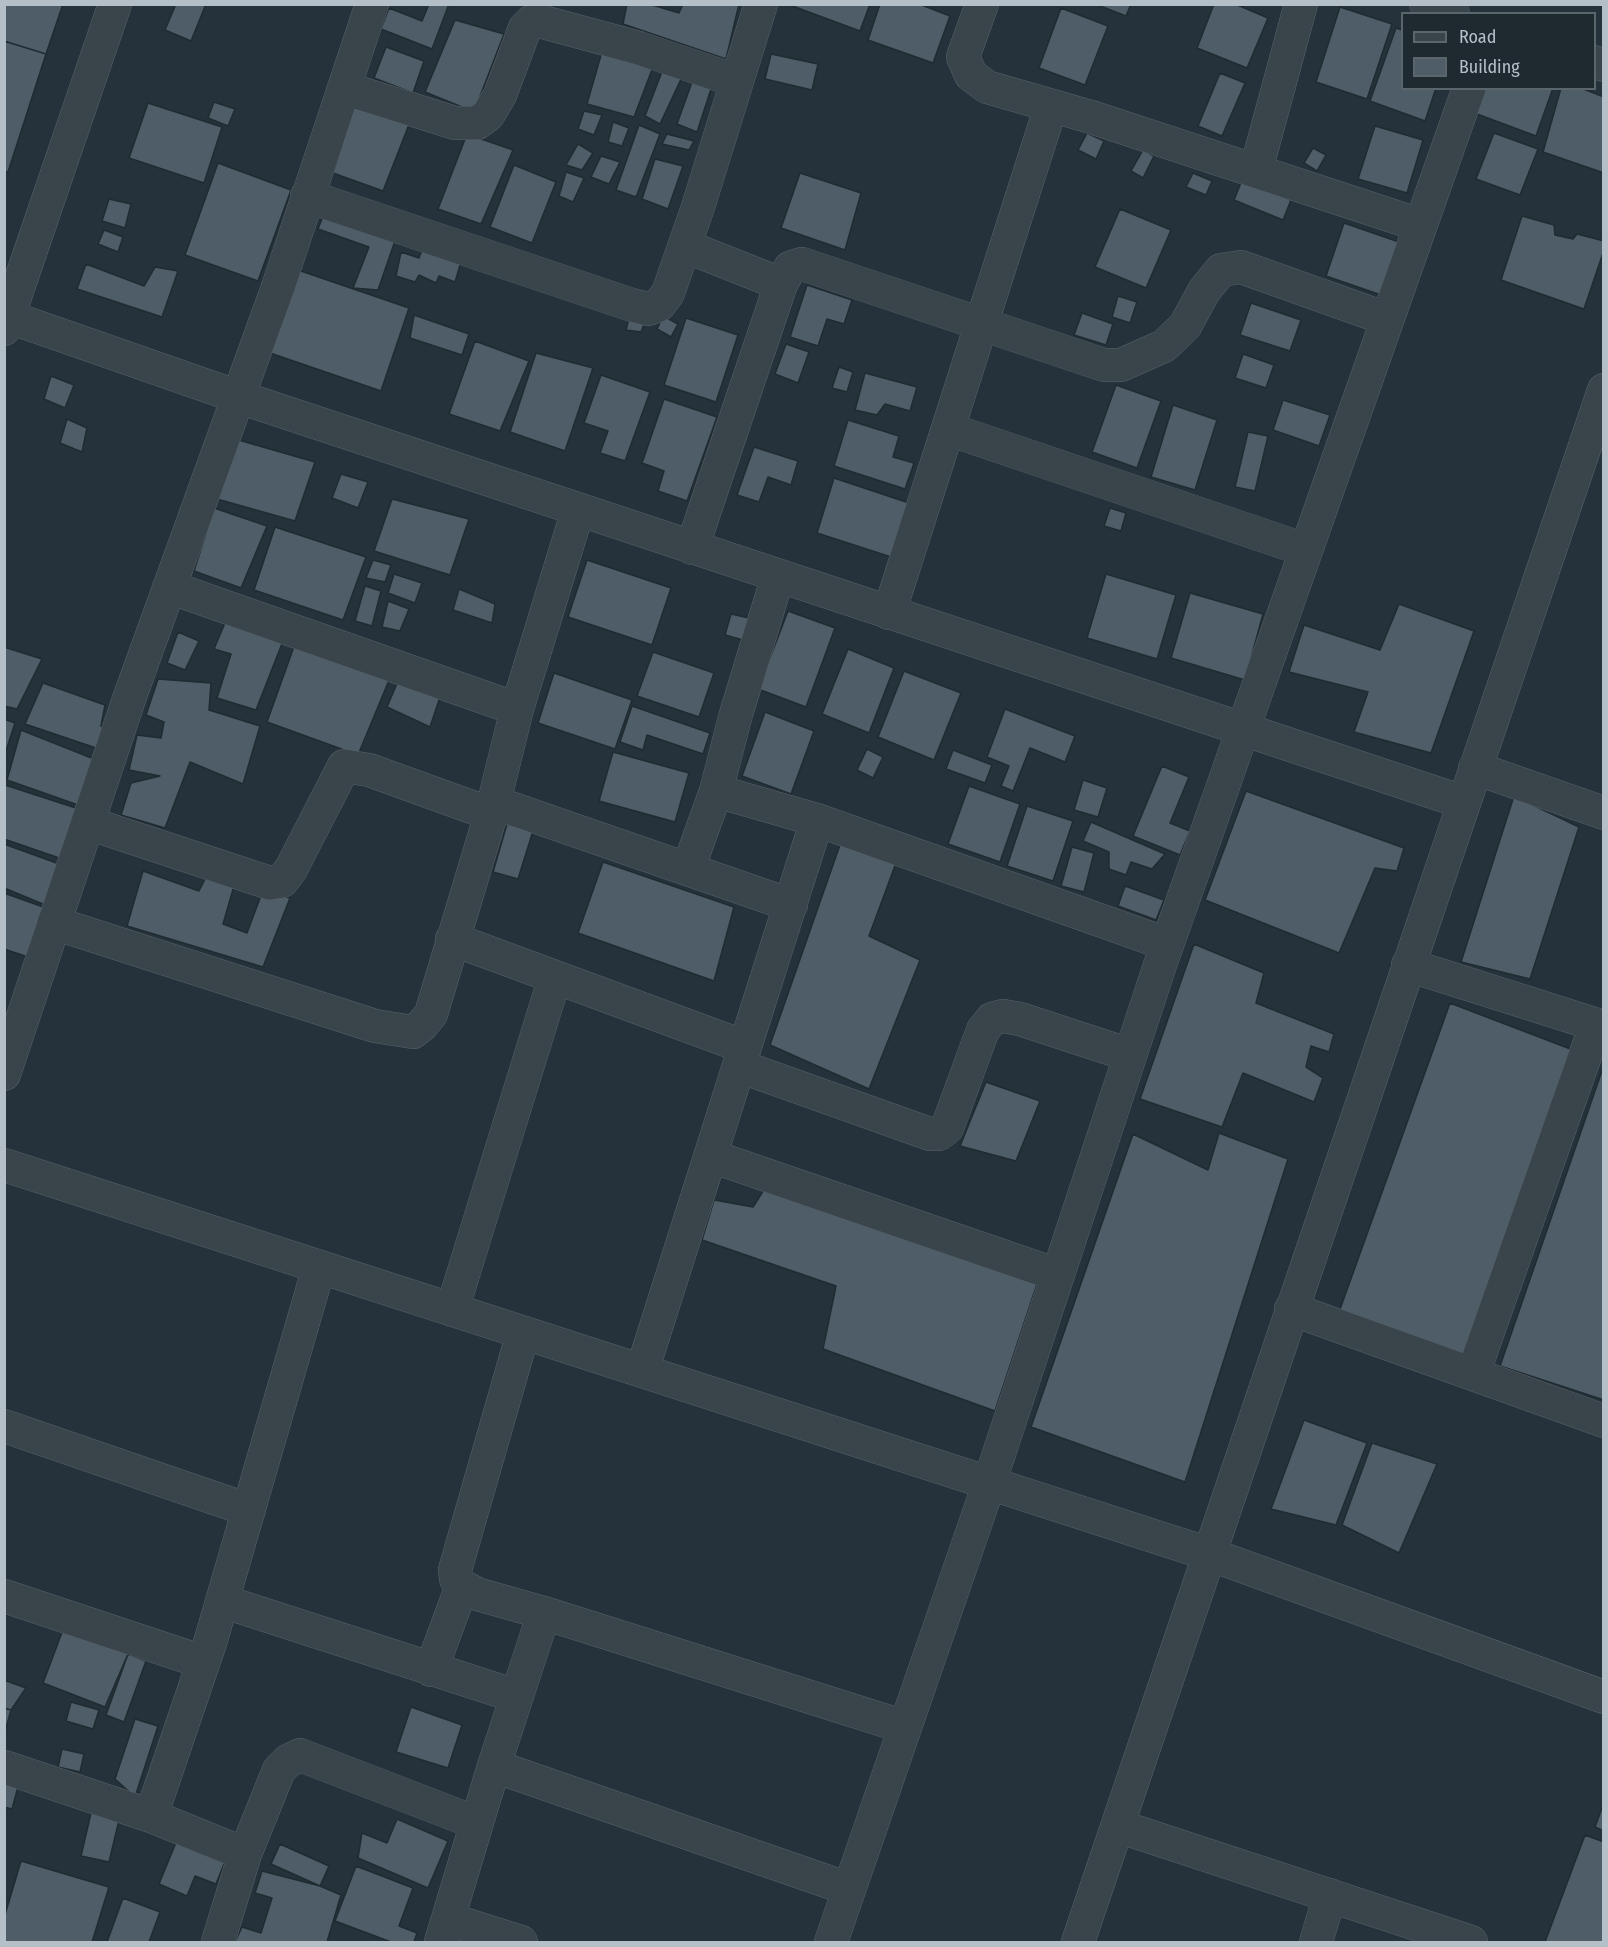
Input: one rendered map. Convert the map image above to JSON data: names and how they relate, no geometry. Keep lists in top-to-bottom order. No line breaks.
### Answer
{"legend":["Road","Building"]}
